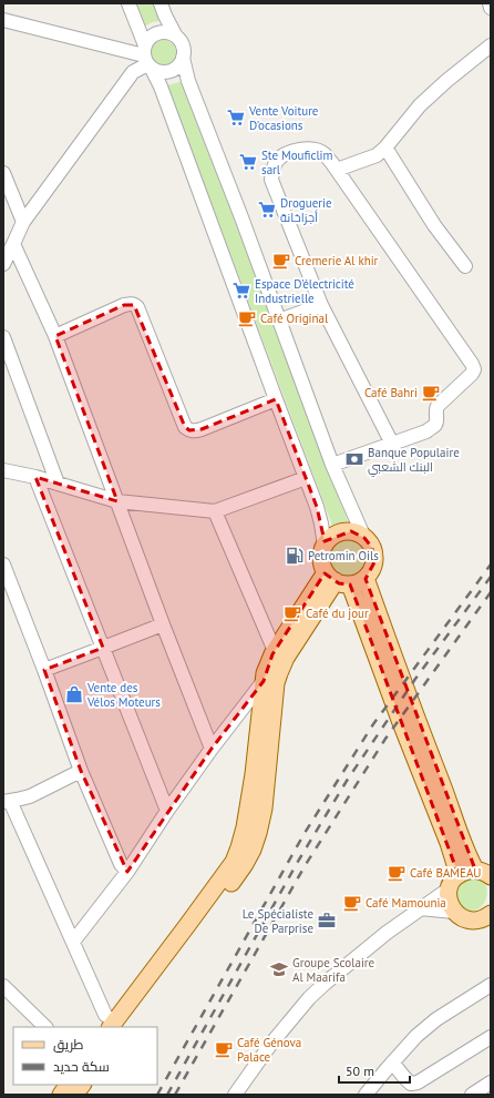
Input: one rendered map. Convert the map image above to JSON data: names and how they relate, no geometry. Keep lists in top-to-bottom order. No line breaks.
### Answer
{"places":{"supermarket":["Vente Voiture D'ocasions","Ste Mouficlim sarl","Droguerie أجزاخانة","Espace D'électricité Industrielle"],"cafe":["Cremerie Al khir","Café Original","Café Bahri","Café du jour","Café BAMEAU","Café Mamounia","Café Génova Palace"],"bank":["Banque Populaire البنك الشعبي"],"fuel station":["Petromin Oils"],"shop":["Vente des Vélos Moteurs"],"office":["Le Spécialiste De Parprise"],"school or university":["Groupe Scolaire Al Maarifa"]},"legend":["طريق","سكة حديد"],"scale_bar":"50 m"}
